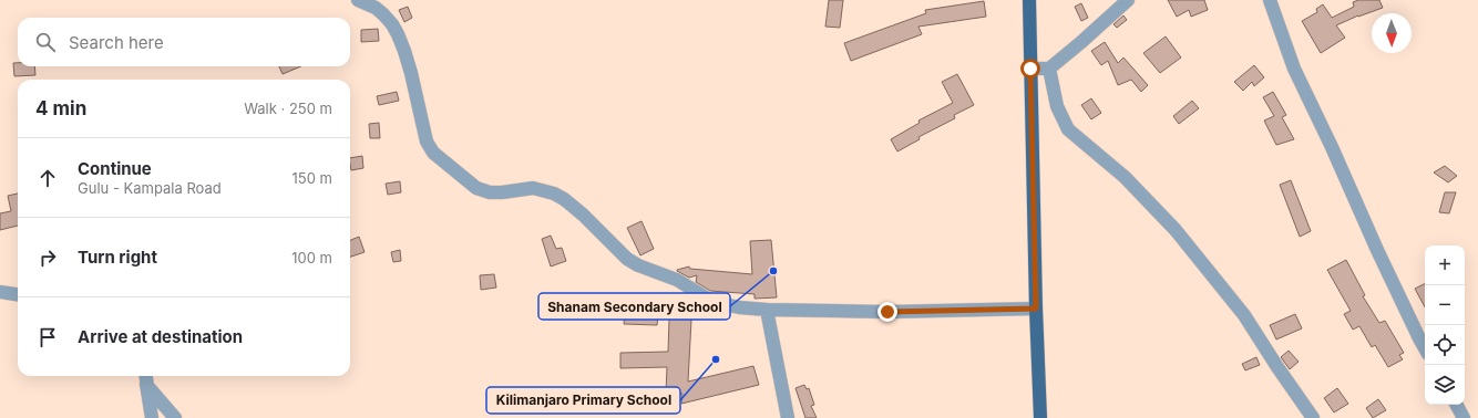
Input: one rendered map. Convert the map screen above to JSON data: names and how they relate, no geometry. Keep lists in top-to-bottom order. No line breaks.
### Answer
{"places":["Shanam Secondary School","Kilimanjaro Primary School"],"north":"bottom","page":{"search":"Search here","heading":["4 min","Walk · 250 m"],"list":[["Continue","Gulu - Kampala Road","150 m"],["Turn right","100 m"],"Arrive at destination"],"map_buttons":["+","−"]}}
